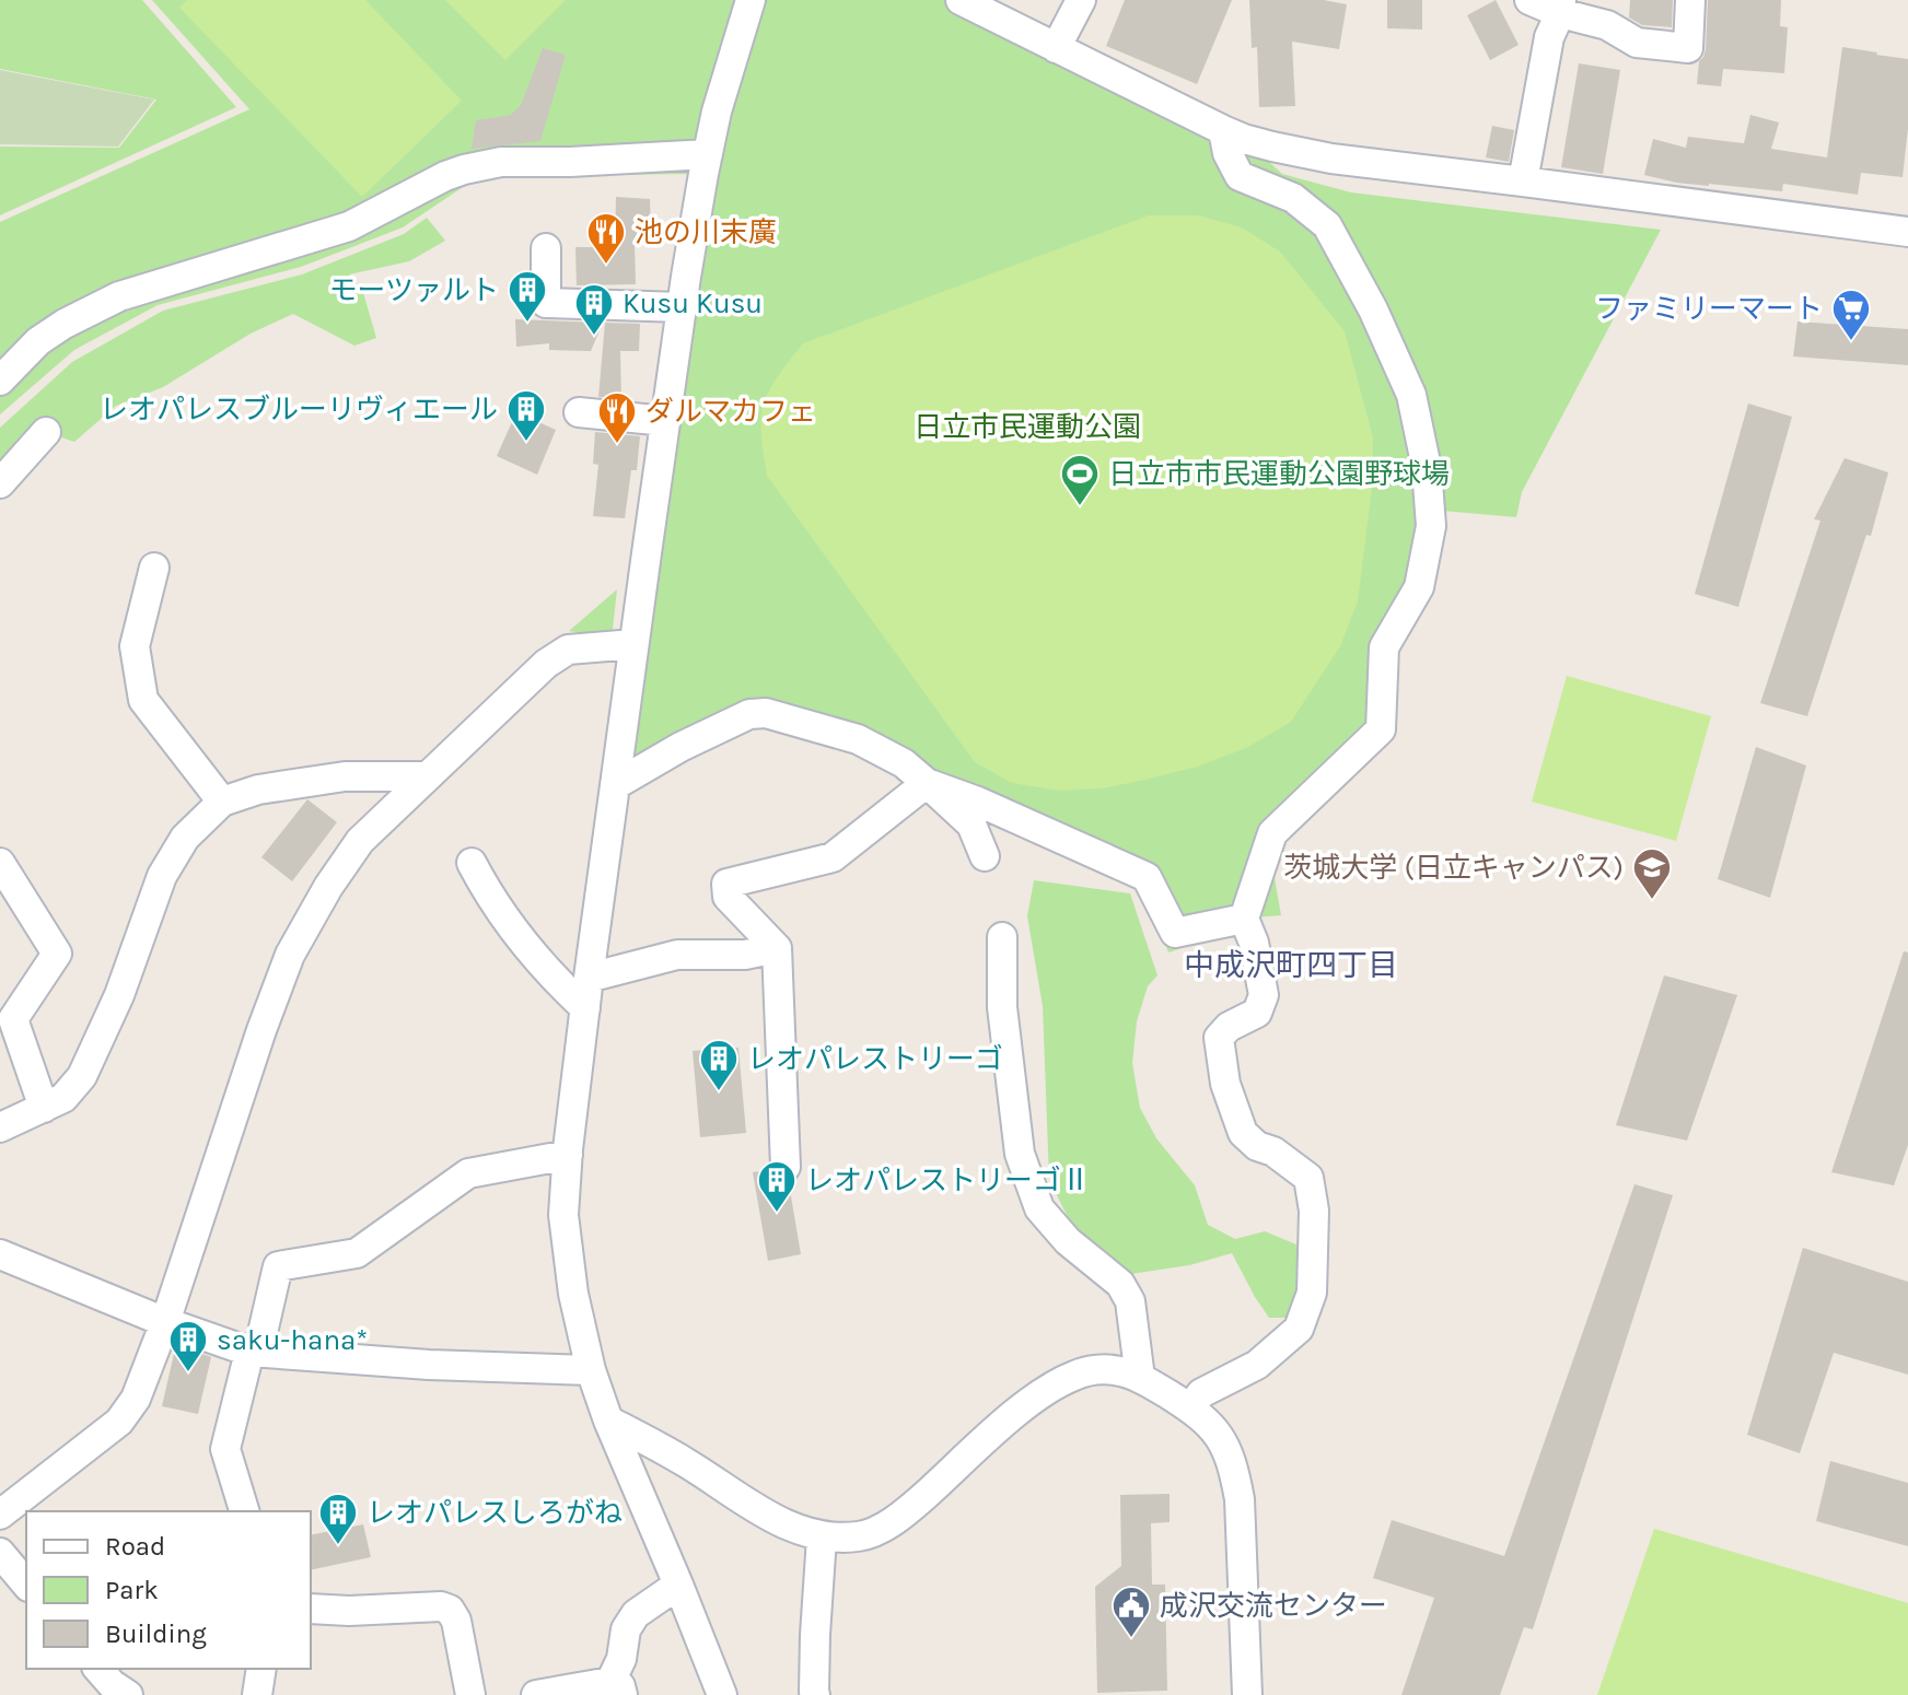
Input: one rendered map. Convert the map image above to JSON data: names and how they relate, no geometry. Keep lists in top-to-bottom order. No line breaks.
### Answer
{"districts":["中成沢町四丁目"],"parks":["日立市民運動公園"],"places":{"restaurant":["池の川末廣","ダルマカフェ"],"building":["モーツァルト","Kusu Kusu","レオパレスブルーリヴィエール","レオパレストリーゴ","レオパレストリーゴⅡ","saku-hana*","レオパレスしろがね"],"supermarket":["ファミリーマート"],"sports":["日立市市民運動公園野球場"],"school or university":["茨城大学 (日立キャンパス)"],"public building":["成沢交流センター"]},"legend":["Road","Park","Building"]}
